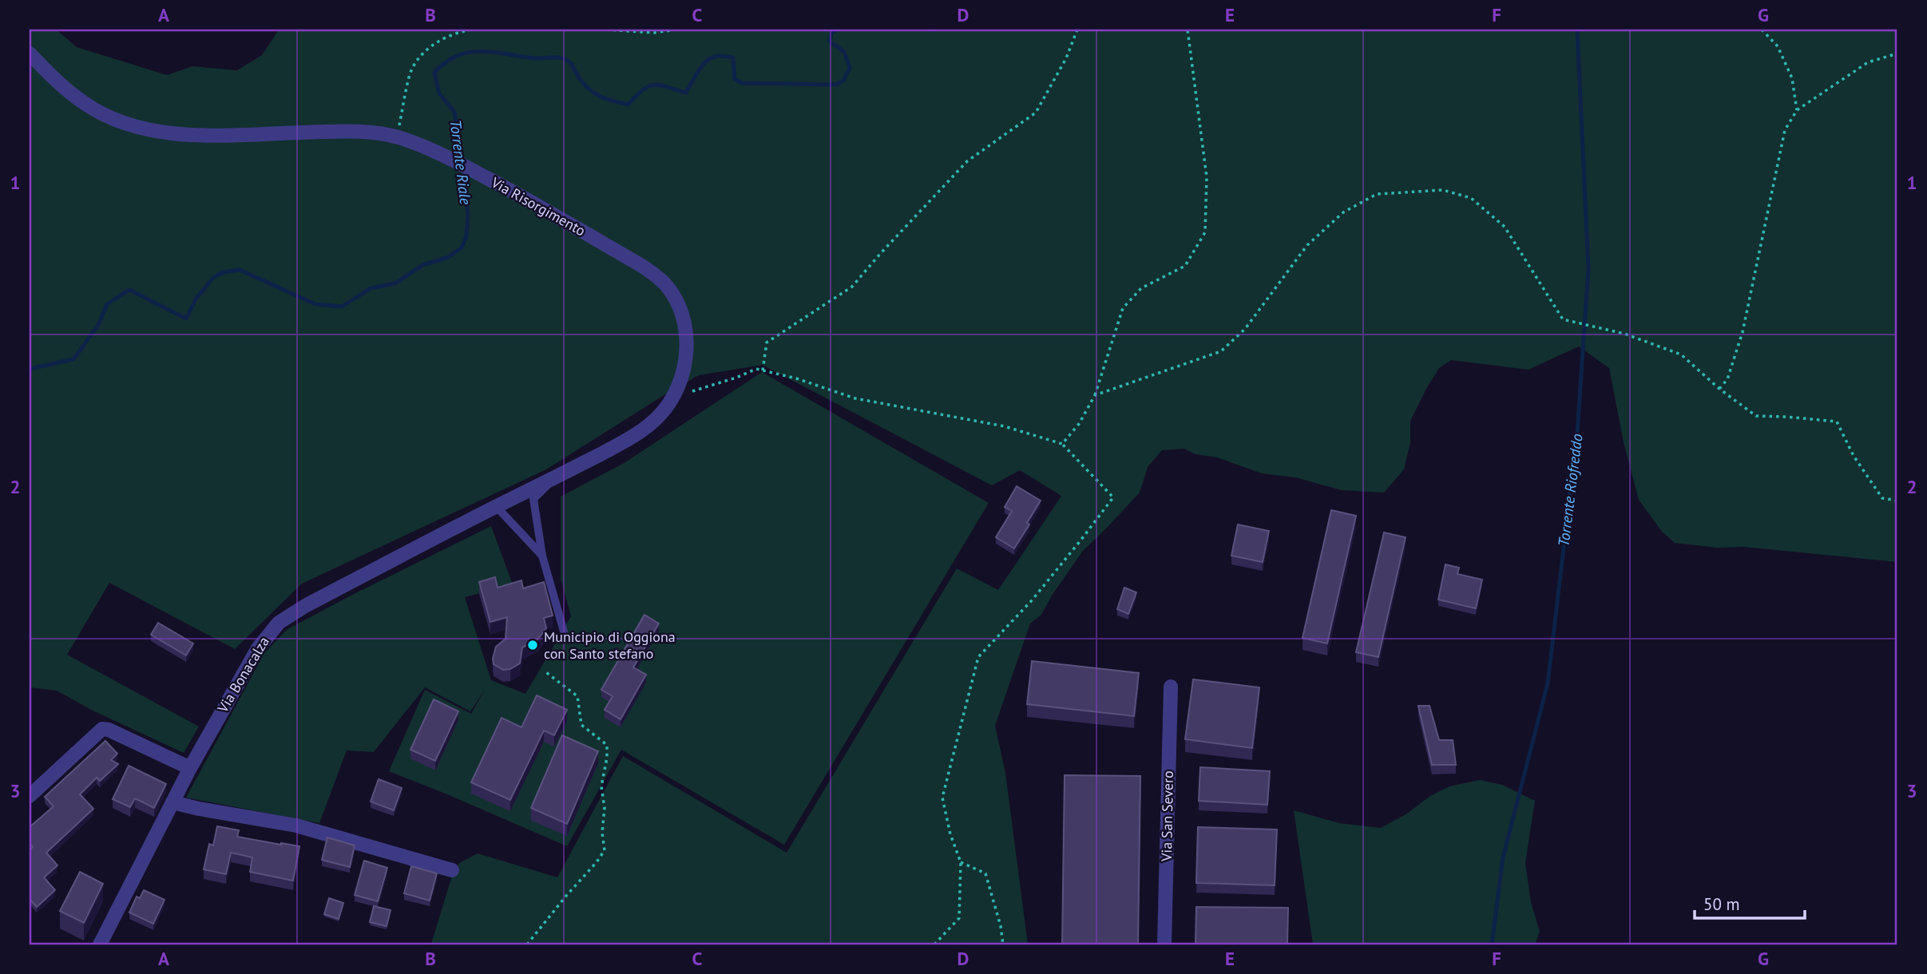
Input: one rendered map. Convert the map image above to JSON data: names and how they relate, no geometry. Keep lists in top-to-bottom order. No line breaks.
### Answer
{"streets":{"street":["Via Risorgimento","Via Bonacalza","Via San Severo"]},"crossings":[["Via Risorgimento","Via Bonacalza"]],"water":["Torrente Riale","Torrente Riofreddo"],"places":["Municipio di Oggiona con Santo stefano"],"scale_bar":"50 m","grid":{"columns":["A","B","C","D","E","F","G"],"rows":["1","2","3"]}}
